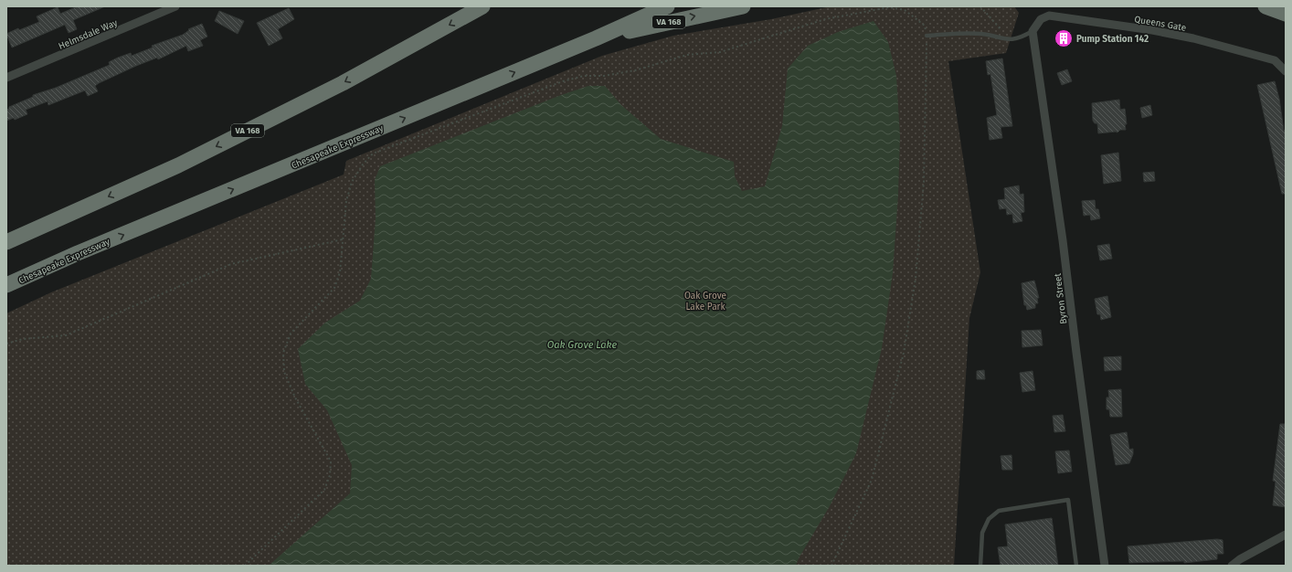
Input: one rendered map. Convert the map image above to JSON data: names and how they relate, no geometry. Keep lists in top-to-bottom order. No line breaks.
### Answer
{"streets":{"highway":["VA 168","Chesapeake Expressway"],"street":["Queens Gate","Helmsdale Way","Byron Street"]},"crossings":[["VA 168","Chesapeake Expressway"],["Queens Gate","Byron Street"]],"water":["Oak Grove Lake"],"parks":["Oak Grove Lake Park"],"places":{"building":["Pump Station 142"]}}
